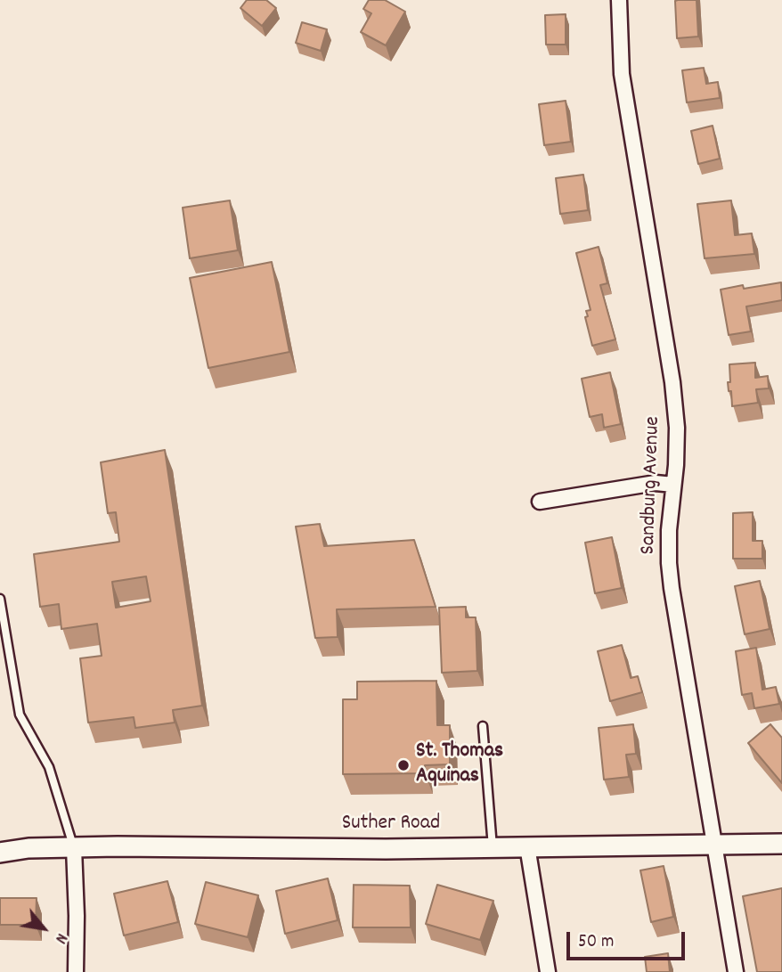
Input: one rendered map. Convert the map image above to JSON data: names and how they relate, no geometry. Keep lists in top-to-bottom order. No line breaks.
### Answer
{"streets":{"street":["Sandburg Avenue","Suther Road"]},"crossings":[["Sandburg Avenue","Suther Road"]],"places":["St. Thomas Aquinas"],"scale_bar":"50 m","north":"bottom right"}
